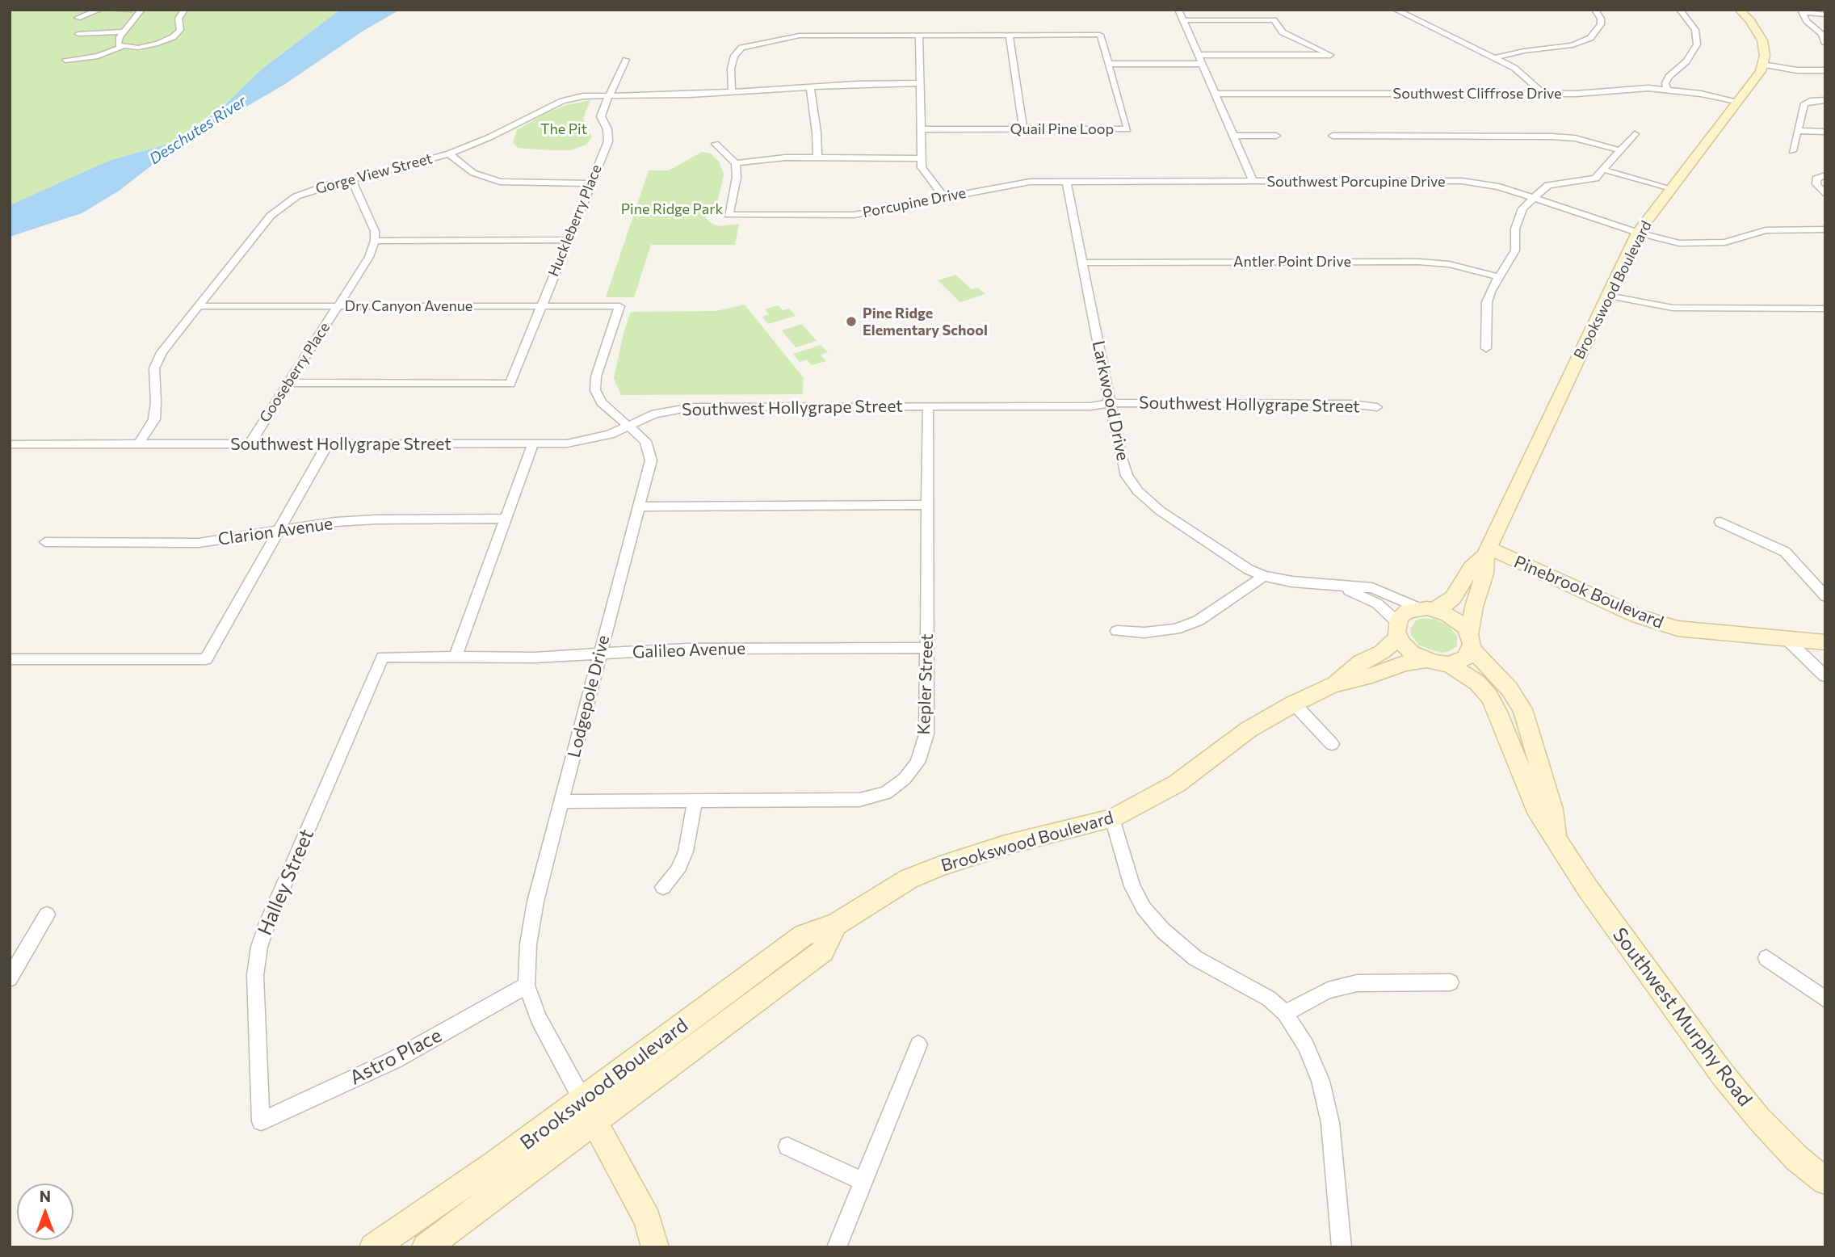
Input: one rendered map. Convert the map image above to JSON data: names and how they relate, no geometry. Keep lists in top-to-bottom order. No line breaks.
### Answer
{"streets":{"main road":["Brookswood Boulevard","Pinebrook Boulevard","Southwest Murphy Road"],"street":["Southwest Cliffrose Drive","Quail Pine Loop","Gorge View Street","Southwest Porcupine Drive","Porcupine Drive","Huckleberry Place","Antler Point Drive","Dry Canyon Avenue","Gooseberry Place","Larkwood Drive","Southwest Hollygrape Street","Clarion Avenue","Galileo Avenue","Kepler Street","Lodgepole Drive","Halley Street","Astro Place"]},"crossings":[["Southwest Cliffrose Drive","Brookswood Boulevard"],["Quail Pine Loop","Gorge View Street"],["Gorge View Street","Huckleberry Place"],["Gorge View Street","Dry Canyon Avenue"],["Gorge View Street","Southwest Hollygrape Street"],["Southwest Porcupine Drive","Porcupine Drive"],["Southwest Porcupine Drive","Brookswood Boulevard"],["Southwest Porcupine Drive","Larkwood Drive"],["Porcupine Drive","Larkwood Drive"],["Huckleberry Place","Dry Canyon Avenue"],["Huckleberry Place","Gooseberry Place"],["Antler Point Drive","Larkwood Drive"],["Brookswood Boulevard","Larkwood Drive"],["Brookswood Boulevard","Pinebrook Boulevard"],["Brookswood Boulevard","Lodgepole Drive"],["Brookswood Boulevard","Southwest Murphy Road"],["Dry Canyon Avenue","Gooseberry Place"],["Dry Canyon Avenue","Lodgepole Drive"],["Gooseberry Place","Southwest Hollygrape Street"],["Larkwood Drive","Southwest Hollygrape Street"],["Larkwood Drive","Southwest Murphy Road"],["Southwest Hollygrape Street","Kepler Street"],["Southwest Hollygrape Street","Lodgepole Drive"],["Galileo Avenue","Kepler Street"],["Galileo Avenue","Lodgepole Drive"],["Galileo Avenue","Halley Street"],["Kepler Street","Lodgepole Drive"],["Lodgepole Drive","Astro Place"],["Halley Street","Astro Place"]],"water":["Deschutes River"],"parks":["The Pit","Pine Ridge Park"],"places":["Pine Ridge Elementary School"],"north":"top"}
